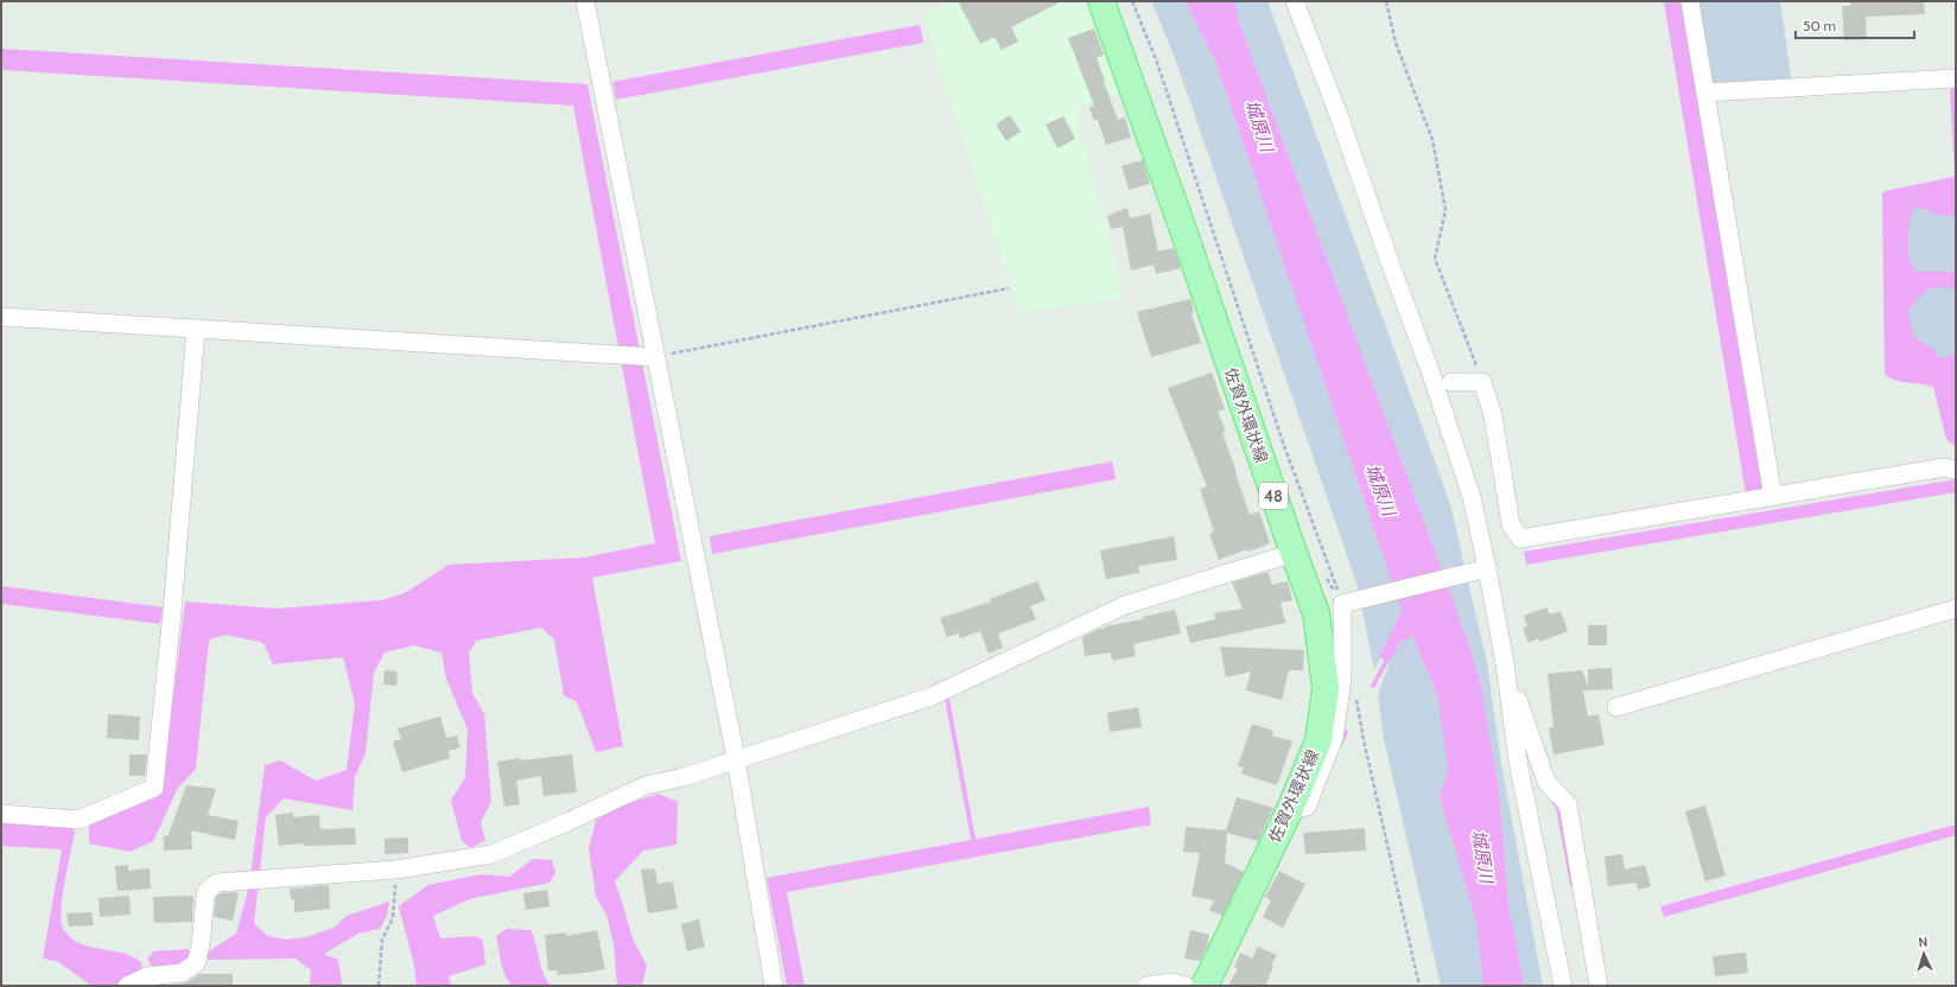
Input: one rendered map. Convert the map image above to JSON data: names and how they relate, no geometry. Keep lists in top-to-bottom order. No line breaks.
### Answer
{"streets":{"main road":["佐賀外環状線","48"]},"water":["城原川"],"scale_bar":"50 m","north":"top"}
